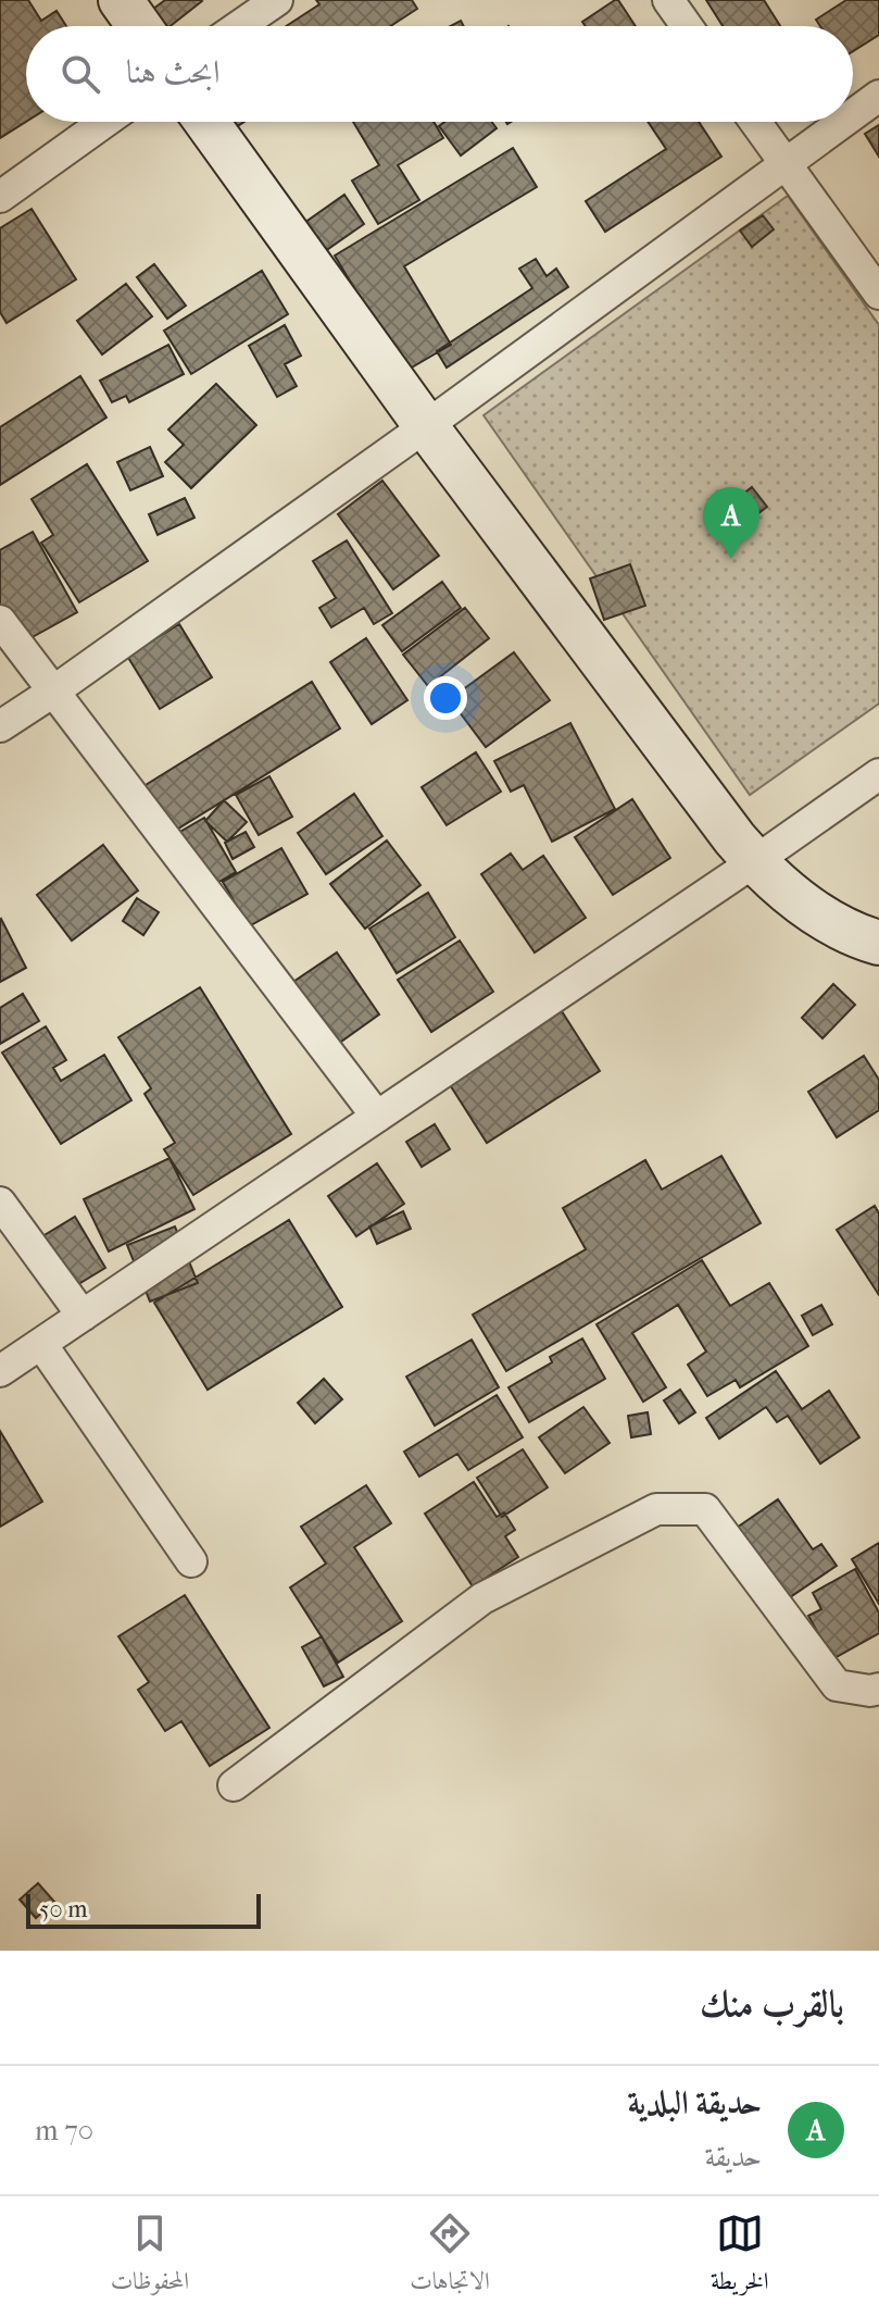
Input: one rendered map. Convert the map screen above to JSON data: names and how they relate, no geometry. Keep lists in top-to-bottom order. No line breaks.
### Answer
{"scale_bar":"50 m","page":{"search":"ابحث هنا","pins":"A","scale":"50 m","heading":"بالقرب منك","list":[{"mark":"A","name":"حديقة البلدية","note":"حديقة","value":"70 m"}],"nav":["الخريطة","الاتجاهات","المحفوظات"]}}
